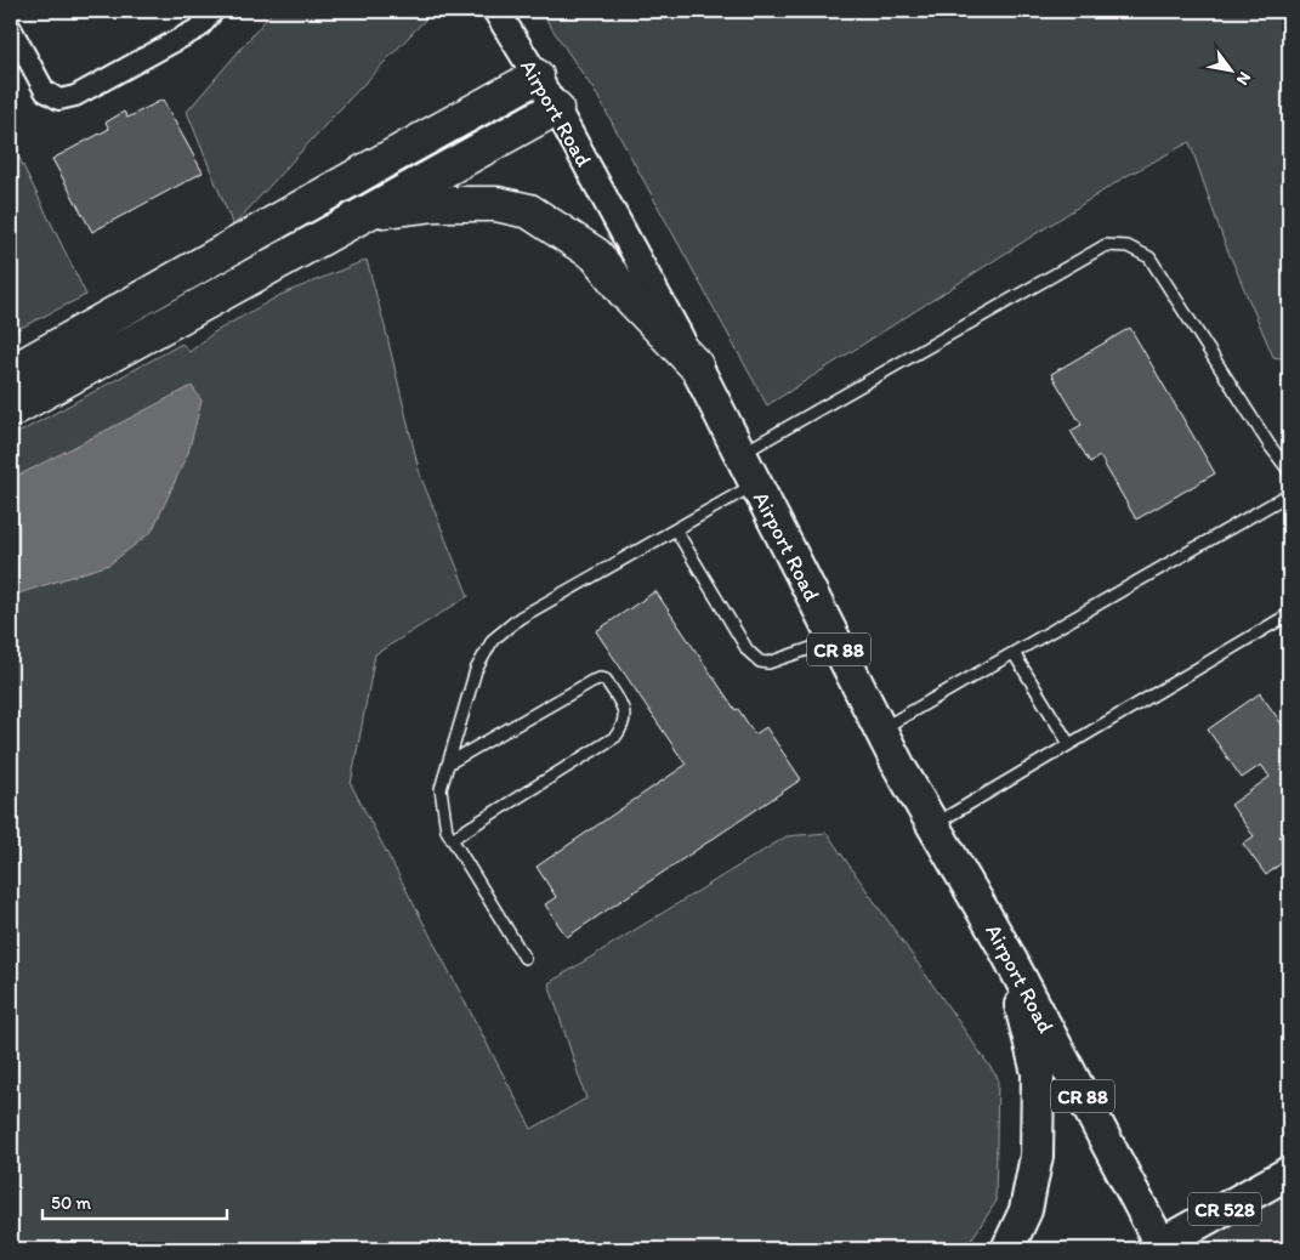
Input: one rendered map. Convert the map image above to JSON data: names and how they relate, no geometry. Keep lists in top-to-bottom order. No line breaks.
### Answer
{"streets":{"main road":["Airport Road","CR 88","CR 528"]},"crossings":[["Airport Road","CR 528"]],"scale_bar":"50 m","north":"bottom right"}
